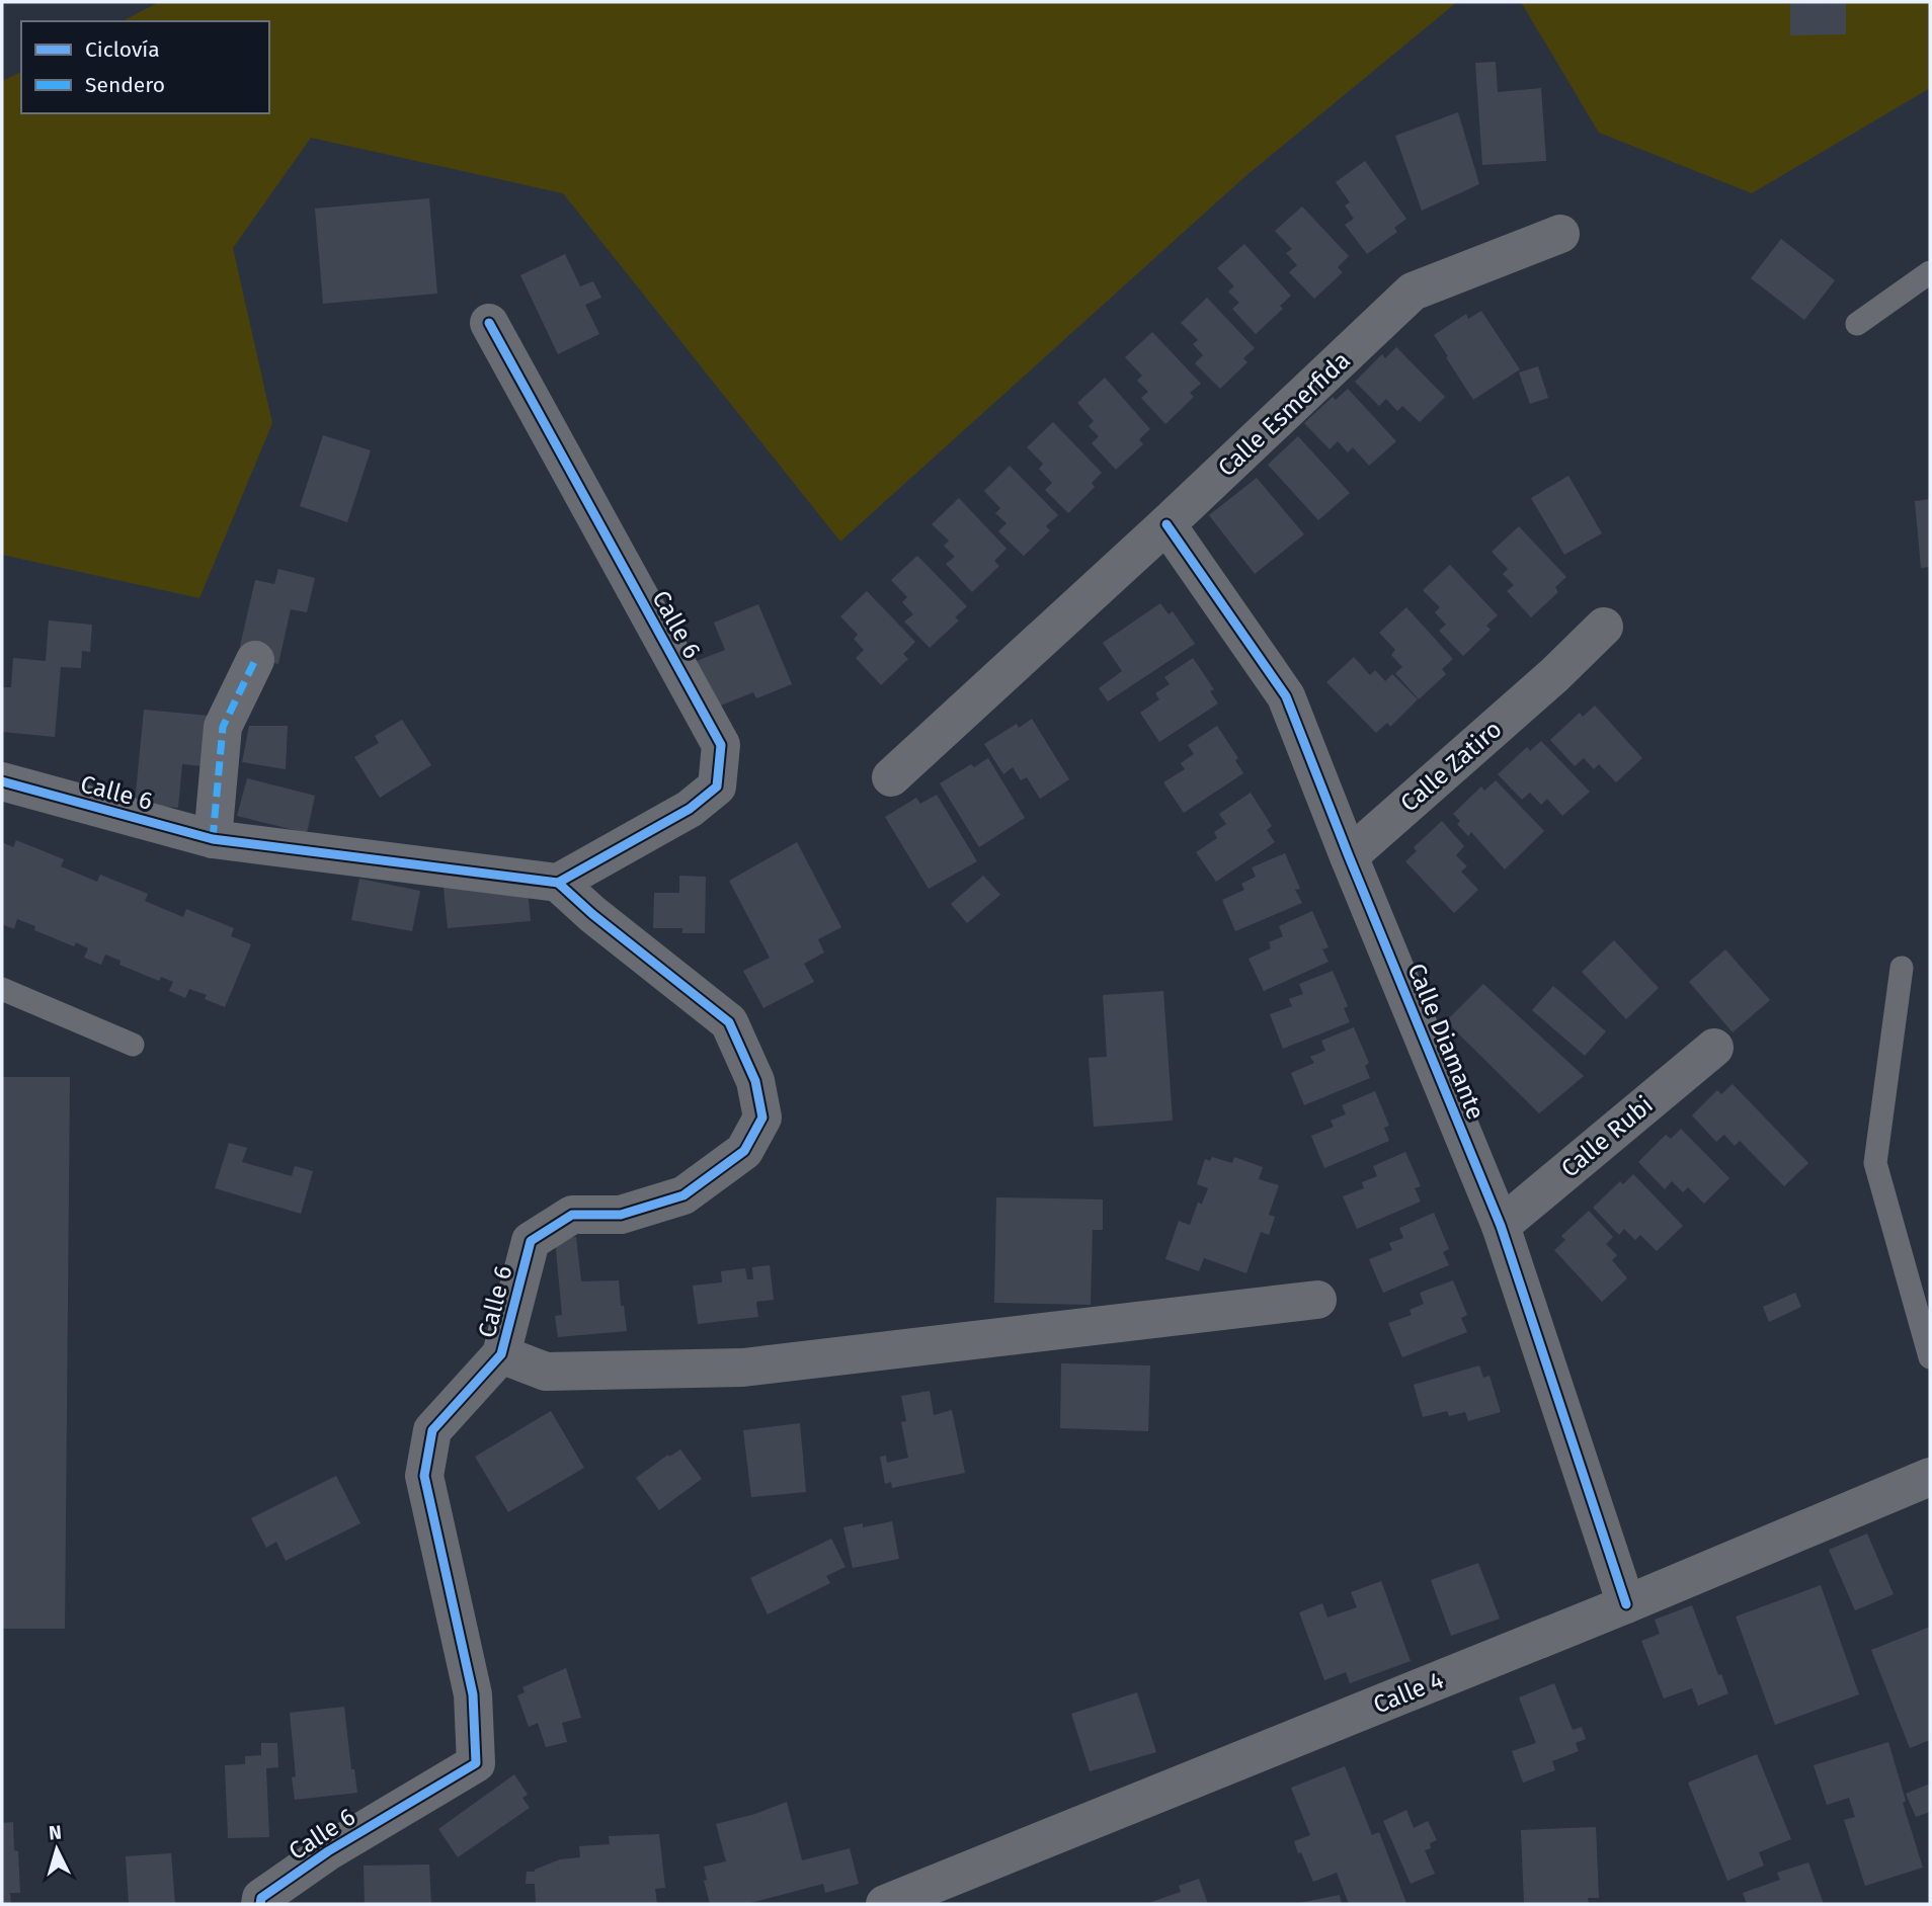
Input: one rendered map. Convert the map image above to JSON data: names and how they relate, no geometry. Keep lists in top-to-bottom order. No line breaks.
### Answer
{"streets":{"street":["Calle Esmerfida","Calle 6","Calle Zatiro","Calle Diamante","Calle Rubi","Calle 4"]},"crossings":[["Calle Esmerfida","Calle Diamante"],["Calle Zatiro","Calle Diamante"],["Calle Diamante","Calle Rubi"],["Calle Diamante","Calle 4"]],"legend":["Ciclovía","Sendero"],"north":"top"}
